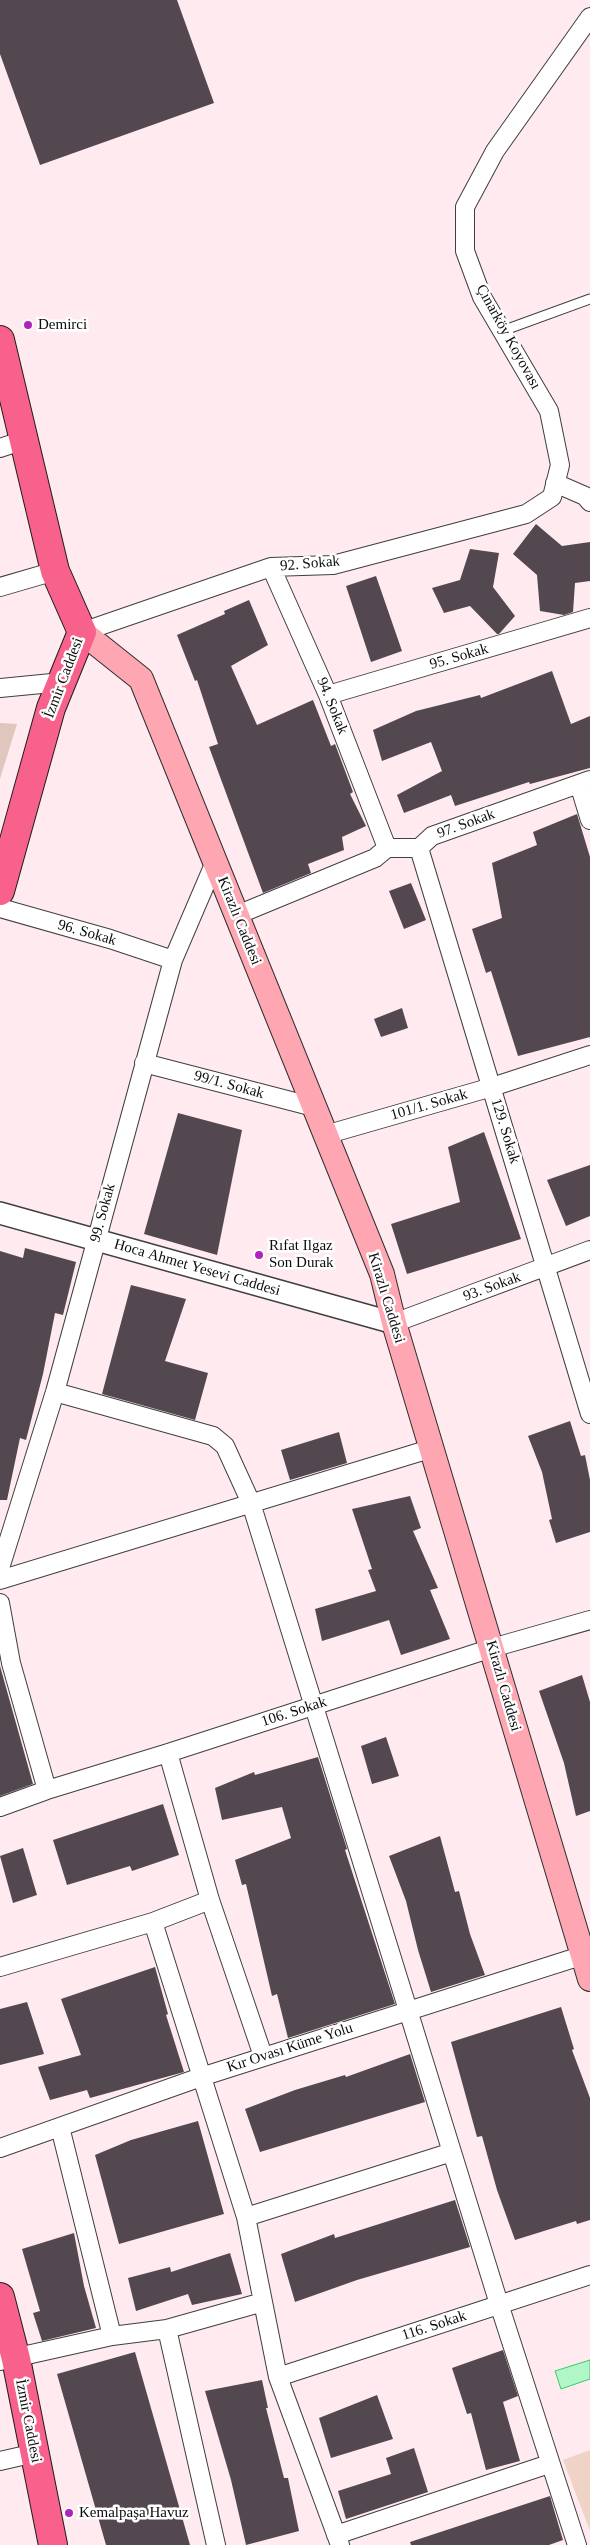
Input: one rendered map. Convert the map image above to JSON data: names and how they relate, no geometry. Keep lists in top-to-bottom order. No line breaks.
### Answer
{"streets":{"main road":["İzmir Caddesi","Kirazlı Caddesi"],"street":["Çınarköy Koyovası","92. Sokak","95. Sokak","94. Sokak","97. Sokak","96. Sokak","99/1. Sokak","101/1. Sokak","129. Sokak","99. Sokak","Hoca Ahmet Yesevi Caddesi","93. Sokak","106. Sokak","Kır Ovası Küme Yolu","116. Sokak"]},"crossings":[["Çınarköy Koyovası","92. Sokak"],["92. Sokak","İzmir Caddesi"],["92. Sokak","94. Sokak"],["92. Sokak","Kirazlı Caddesi"],["95. Sokak","94. Sokak"],["İzmir Caddesi","Kirazlı Caddesi"],["97. Sokak","129. Sokak"],["Kirazlı Caddesi","99/1. Sokak"],["Kirazlı Caddesi","101/1. Sokak"],["Kirazlı Caddesi","99. Sokak"],["Kirazlı Caddesi","Hoca Ahmet Yesevi Caddesi"],["Kirazlı Caddesi","93. Sokak"],["Kirazlı Caddesi","106. Sokak"],["Kirazlı Caddesi","Kır Ovası Küme Yolu"],["96. Sokak","99. Sokak"],["99/1. Sokak","99. Sokak"],["101/1. Sokak","129. Sokak"],["129. Sokak","93. Sokak"],["99. Sokak","Hoca Ahmet Yesevi Caddesi"],["Hoca Ahmet Yesevi Caddesi","93. Sokak"]],"places":["Demirci","Rıfat Ilgaz Son Durak","Kemalpaşa Havuz"]}
